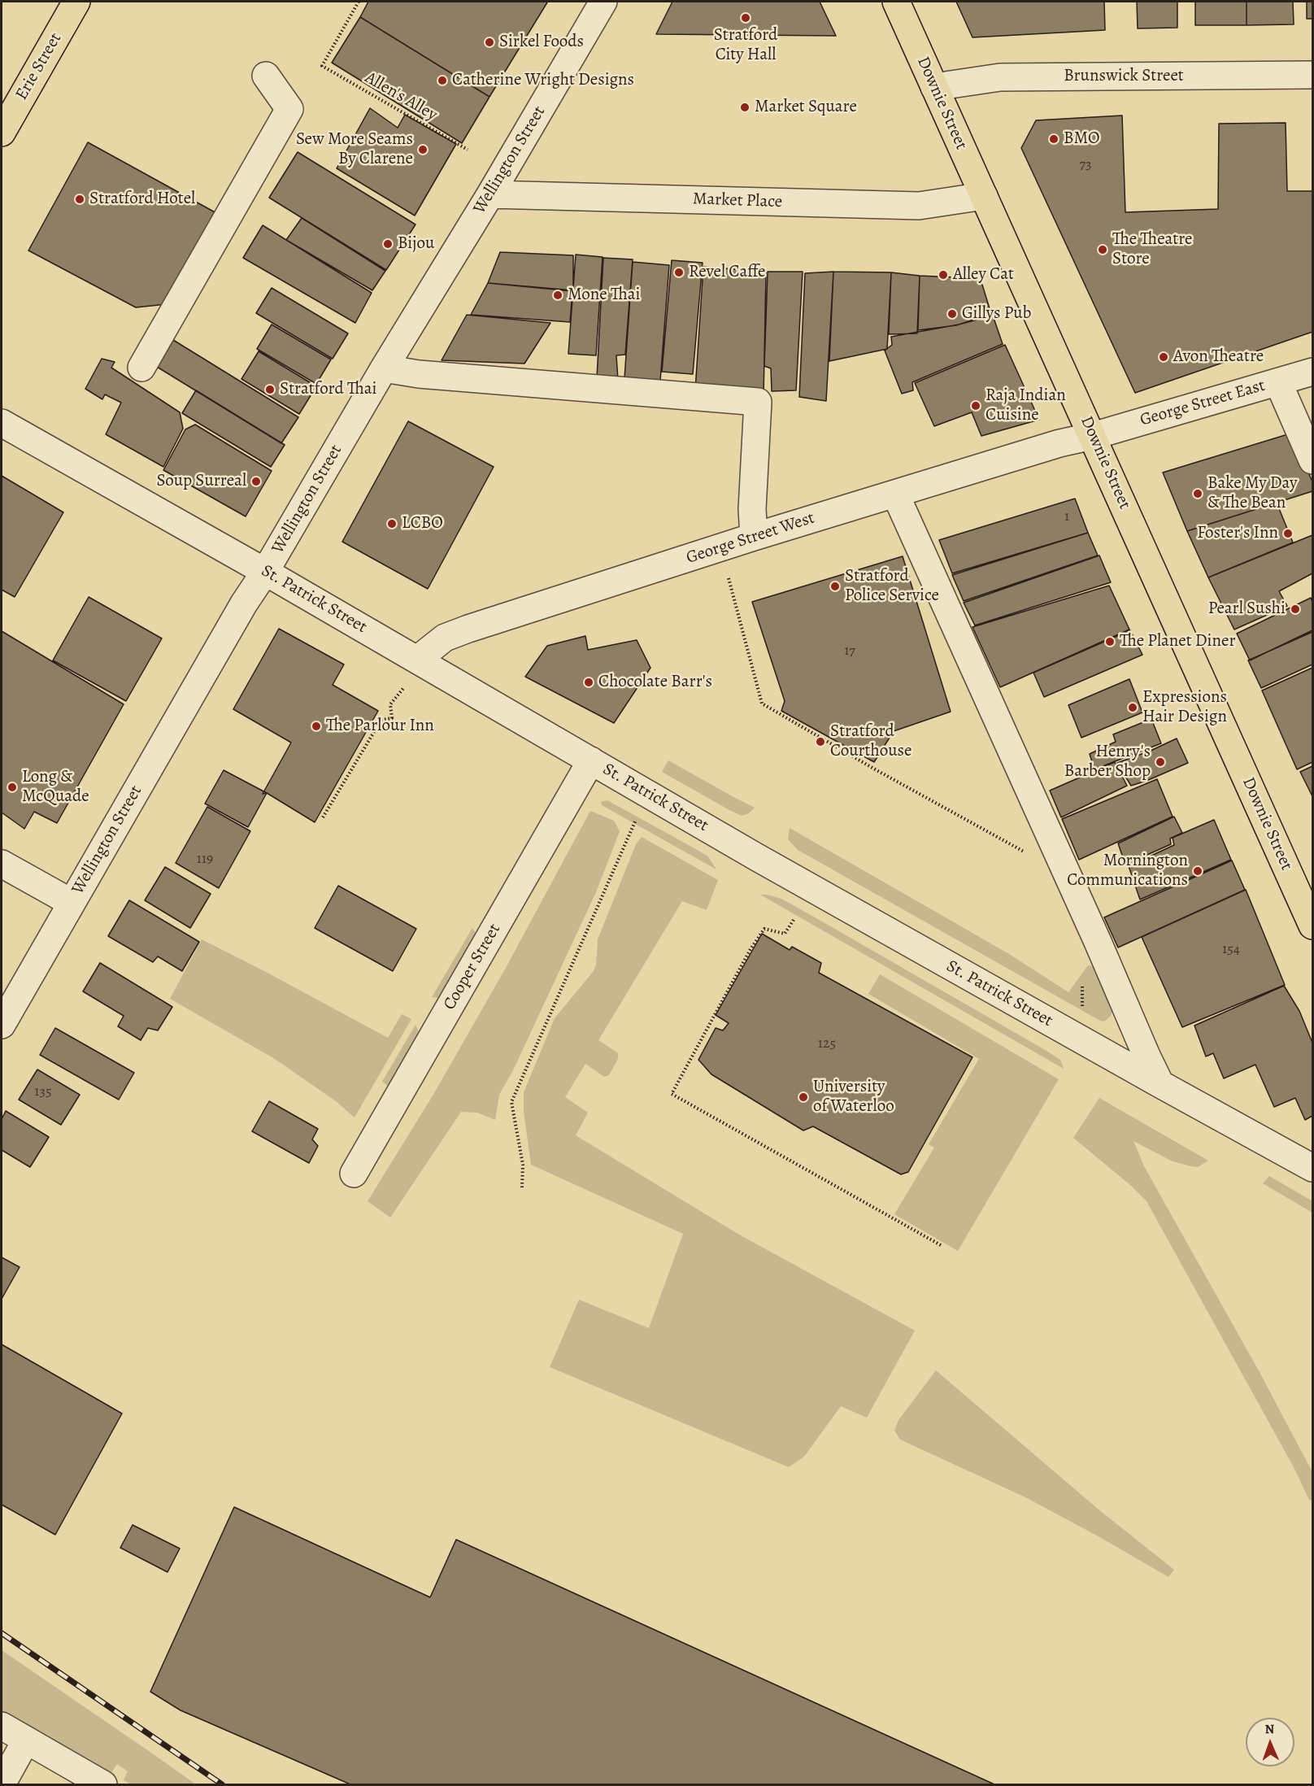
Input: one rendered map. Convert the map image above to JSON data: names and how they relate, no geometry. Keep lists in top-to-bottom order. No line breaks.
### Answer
{"streets":{"main road":["Erie Street","Downie Street"],"street":["Brunswick Street","Wellington Street","Market Place","George Street East","George Street West","St. Patrick Street","Cooper Street"],"path":["Allen's Alley"]},"crossings":[["Brunswick Street","Downie Street"],["Downie Street","Market Place"],["Downie Street","George Street East"],["Downie Street","George Street West"],["Wellington Street","Market Place"],["Wellington Street","St. Patrick Street"],["George Street East","George Street West"],["George Street West","St. Patrick Street"],["St. Patrick Street","Cooper Street"]],"places":["Stratford City Hall","Sirkel Foods","Catherine Wright Designs","Market Square","BMO","Sew More Seams By Clarene","Stratford Hotel","Bijou","The Theatre Store","Revel Caffe","Alley Cat","Mone Thai","Gillys Pub","Avon Theatre","Stratford Thai","Raja Indian Cuisine","Soup Surreal","Bake My Day & The Bean","LCBO","Foster's Inn","Stratford Police Service","Pearl Sushi","The Planet Diner","Chocolate Barr's","Expressions Hair Design","The Parlour Inn","Stratford Courthouse","Henry's Barber Shop","Long & McQuade","Mornington Communications","University of Waterloo"],"house_numbers":["73","1","17","119","154","125","135"],"north":"top"}
